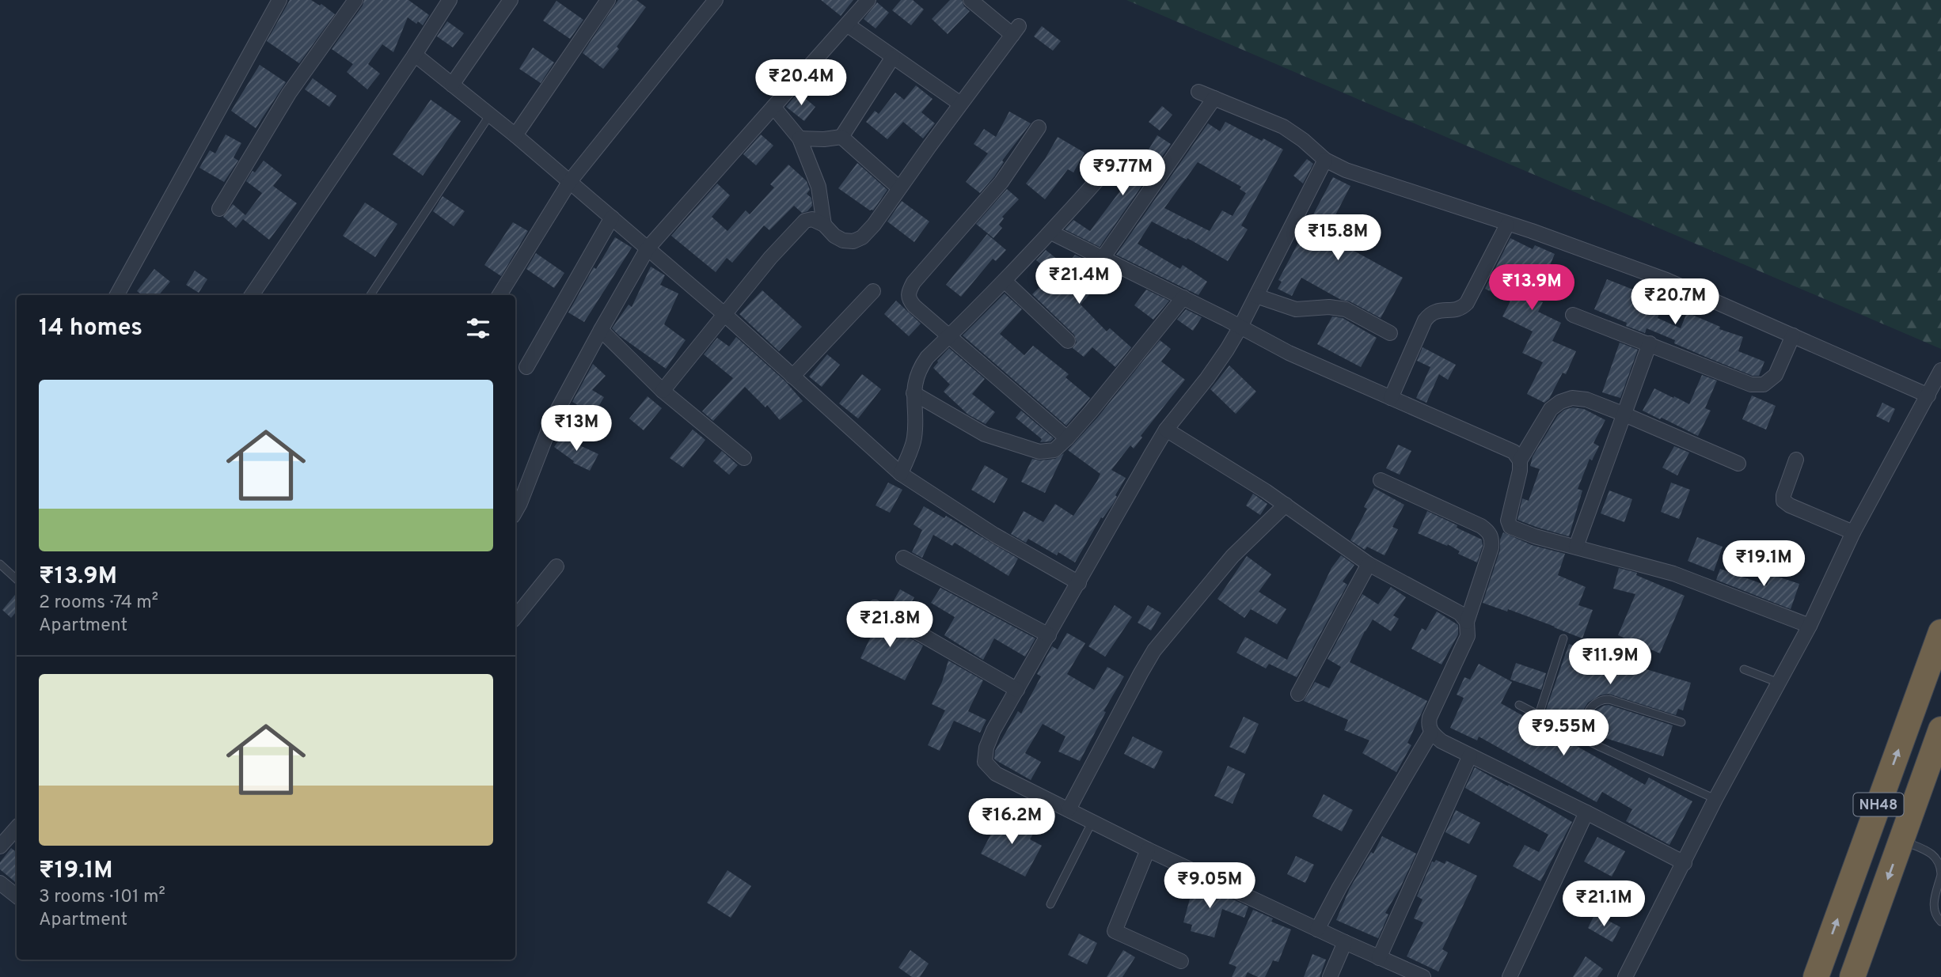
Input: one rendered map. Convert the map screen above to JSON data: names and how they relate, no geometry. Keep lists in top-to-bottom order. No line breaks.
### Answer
{"streets":{"highway":["NH48"]},"page":{"price":["₹20.4M","₹9.77M","₹15.8M","₹21.4M","₹13.9M","₹20.7M","₹13M","₹19.1M","₹21.8M","₹11.9M","₹9.55M","₹16.2M","₹9.05M","₹21.1M"],"heading":"14 homes","list":[{"name":"₹13.9M","note":"2 rooms · 74 m² · Apartment"},{"name":"₹19.1M","note":"3 rooms · 101 m² · Apartment"}]}}
